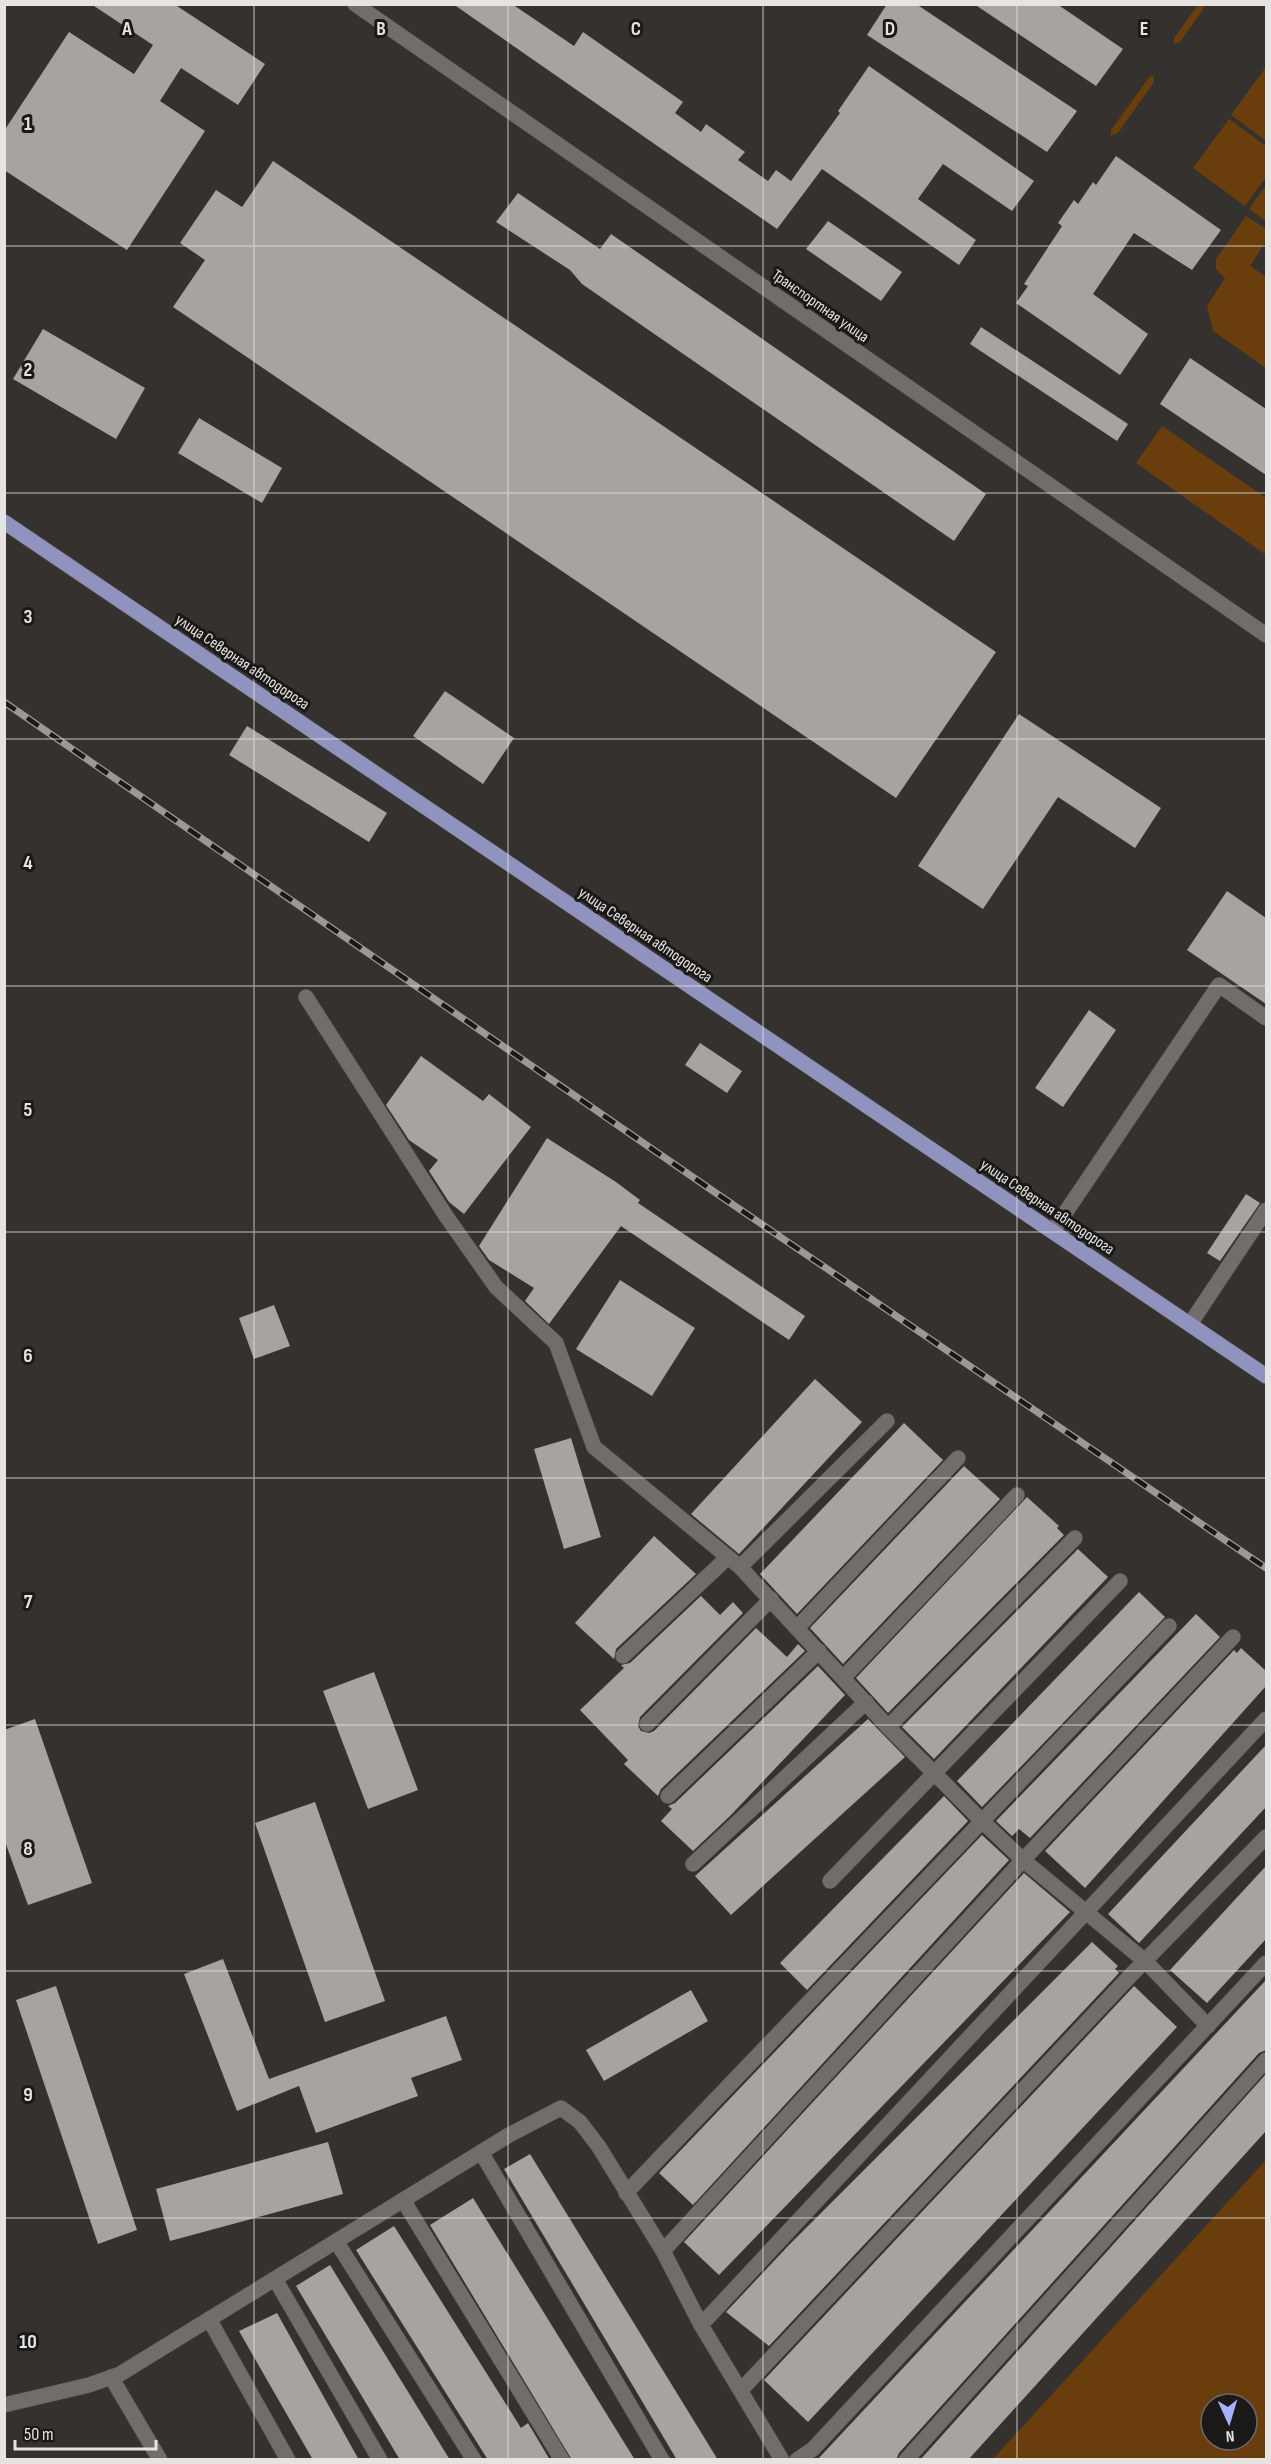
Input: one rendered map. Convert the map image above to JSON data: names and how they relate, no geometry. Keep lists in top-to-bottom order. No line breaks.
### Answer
{"streets":{"main road":["улица Северная автодорога"],"street":["Транспортная улица"]},"scale_bar":"50 m","north":"bottom","grid":{"columns":["A","B","C","D","E"],"rows":["1","2","3","4","5","6","7","8","9","10"]}}
